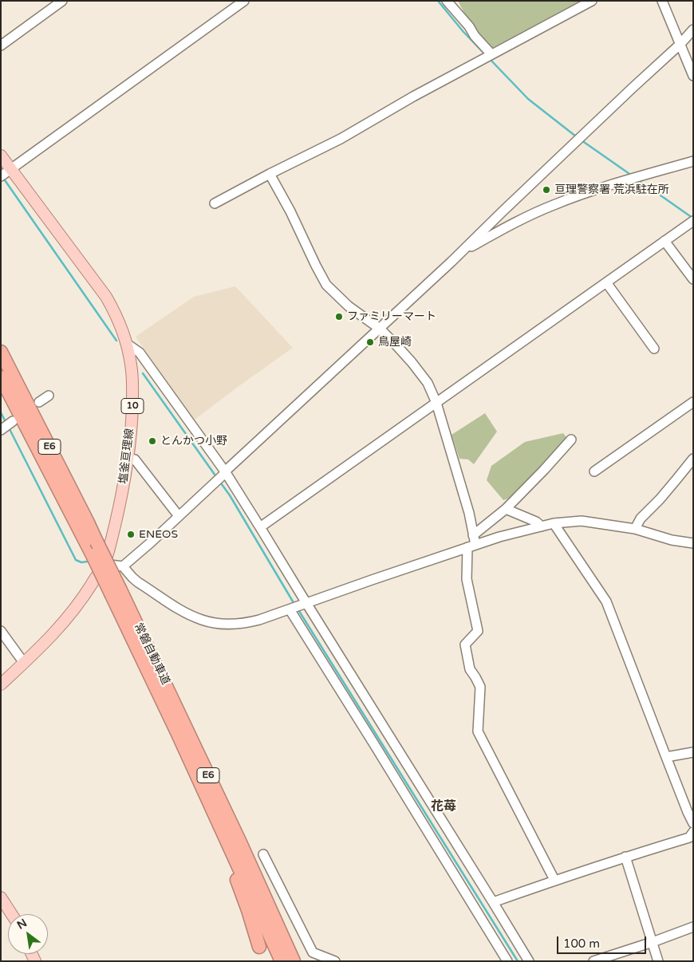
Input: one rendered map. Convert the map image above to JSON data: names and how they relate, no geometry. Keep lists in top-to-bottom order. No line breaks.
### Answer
{"streets":{"highway":["E6","常磐自動車道"],"main road":["10","塩釜亘理線"]},"districts":["花苺"],"places":["亘理警察署 荒浜駐在所","ファミリーマート","鳥屋崎","とんかつ小野","ENEOS"],"scale_bar":"100 m","north":"top left"}
